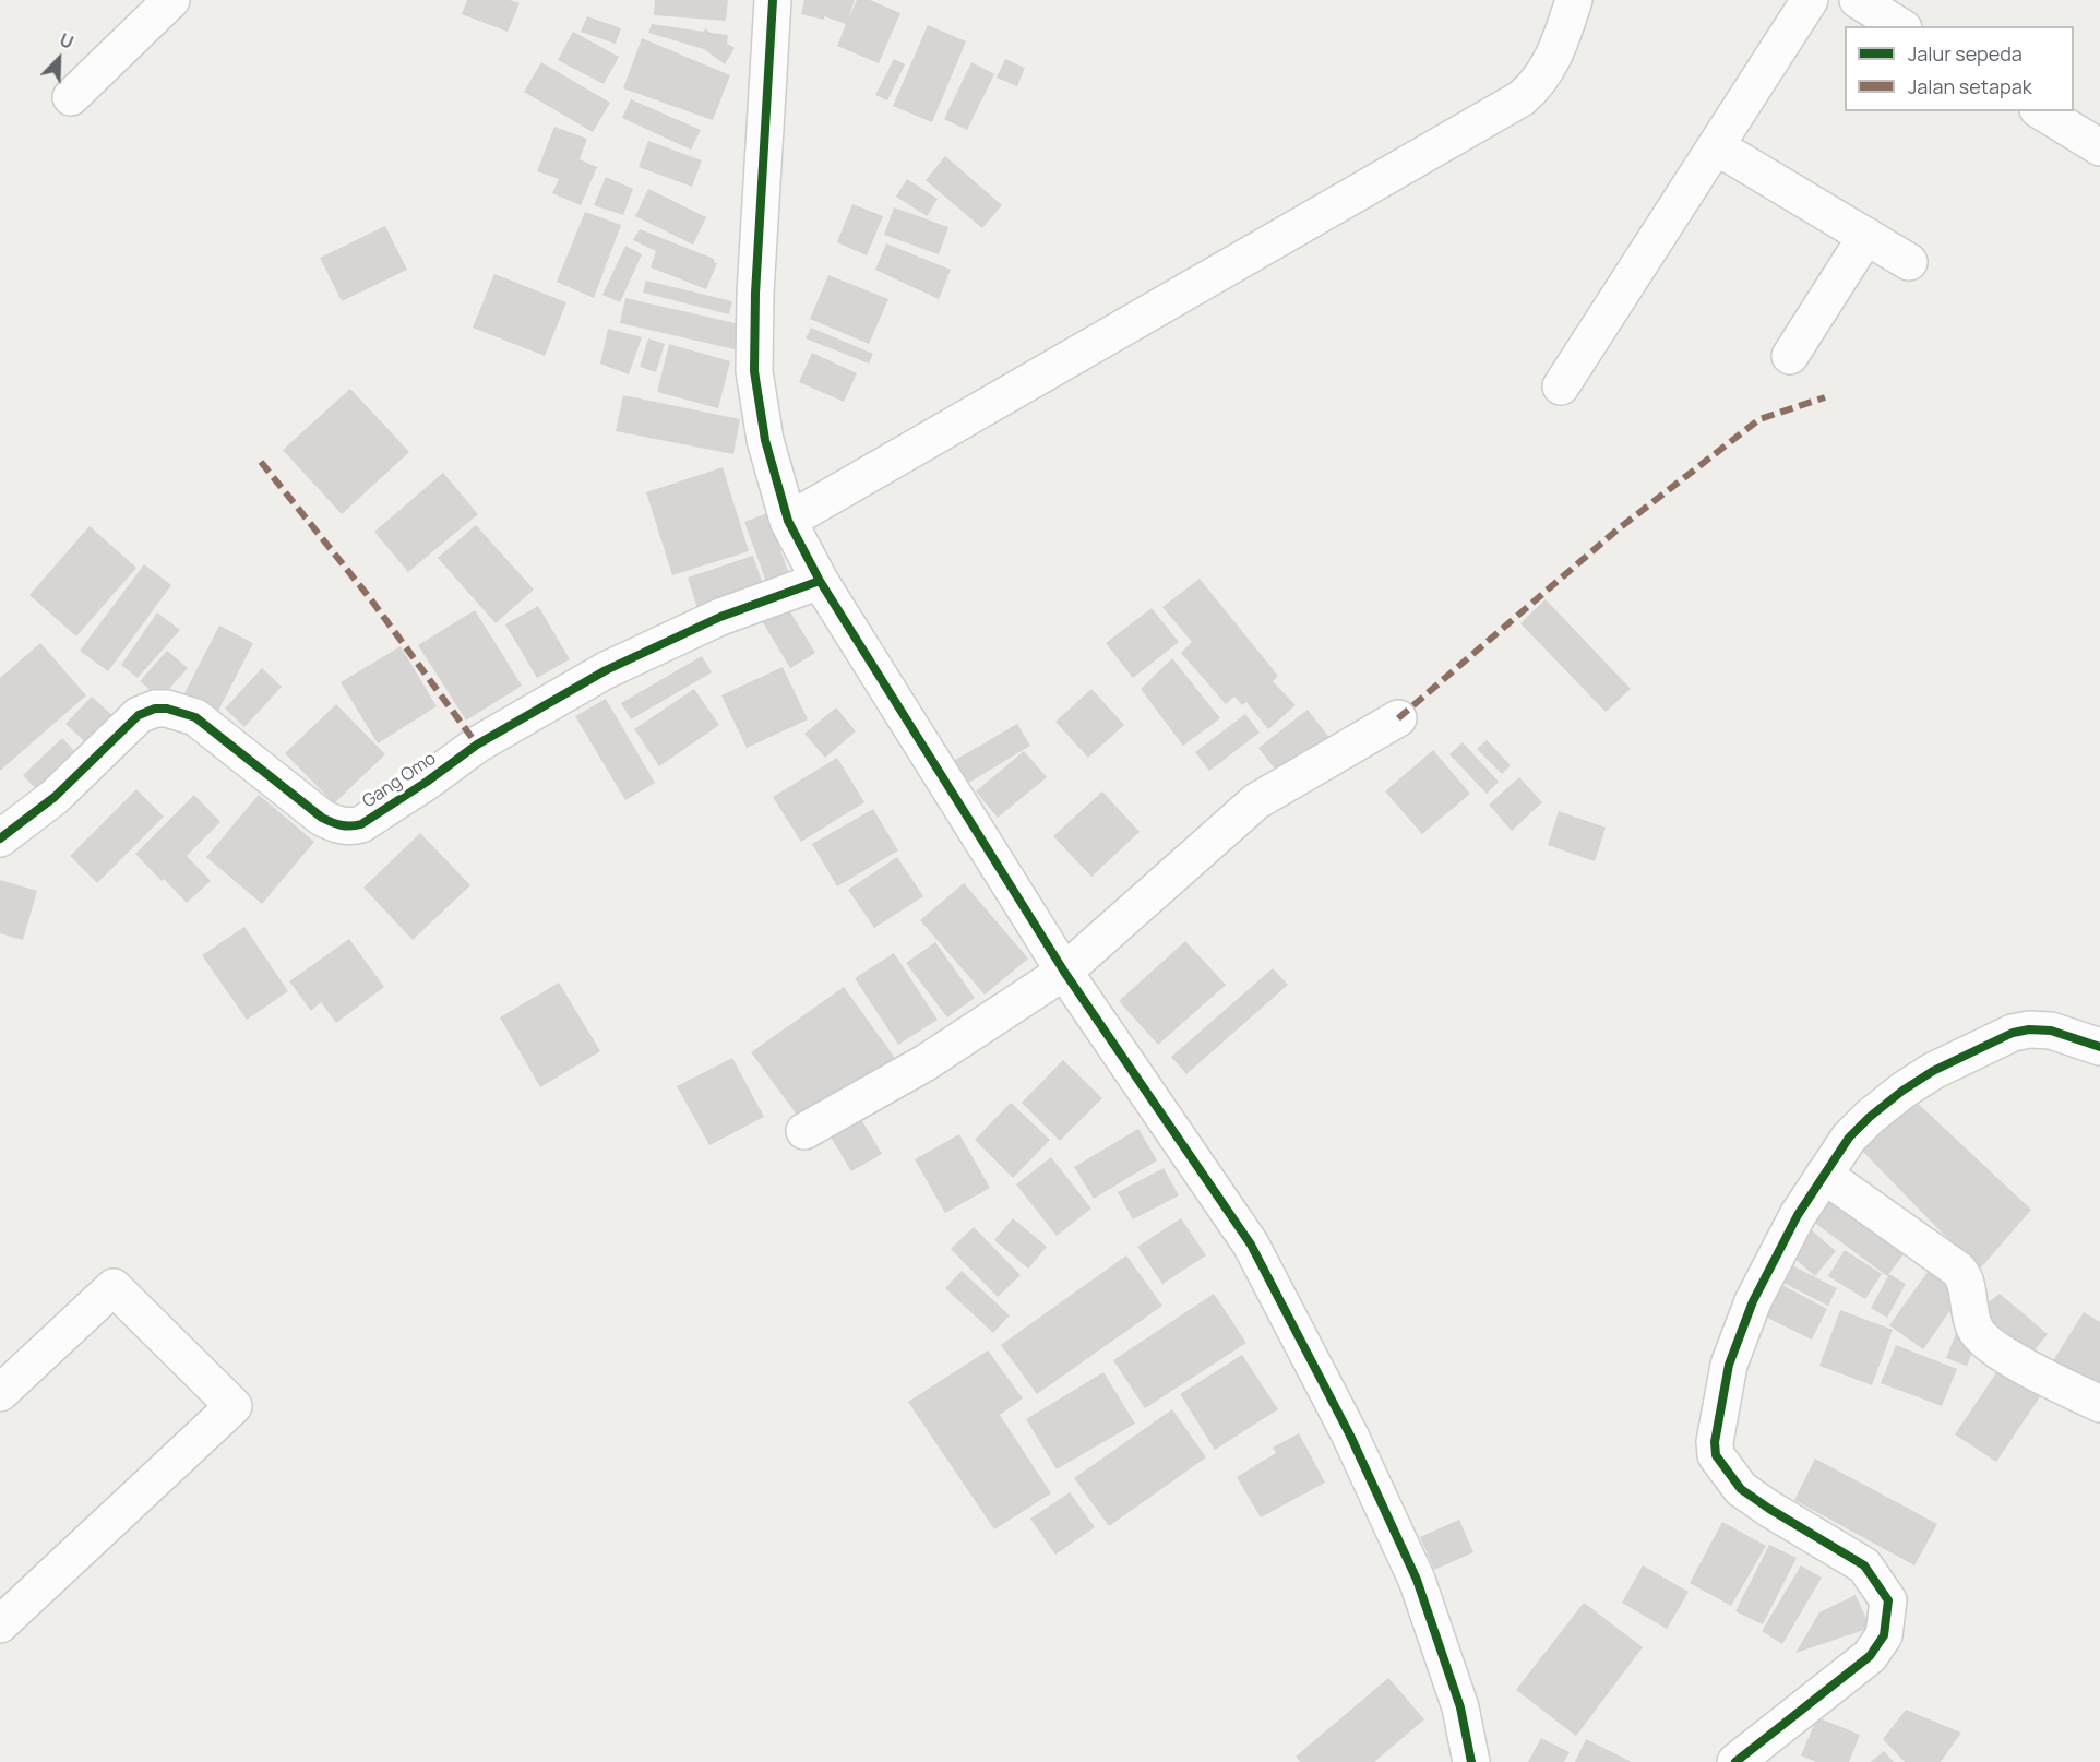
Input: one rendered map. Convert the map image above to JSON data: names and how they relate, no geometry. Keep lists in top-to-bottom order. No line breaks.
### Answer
{"streets":{"street":["Gang Omo"]},"legend":["Jalur sepeda","Jalan setapak"],"north":"top right"}
